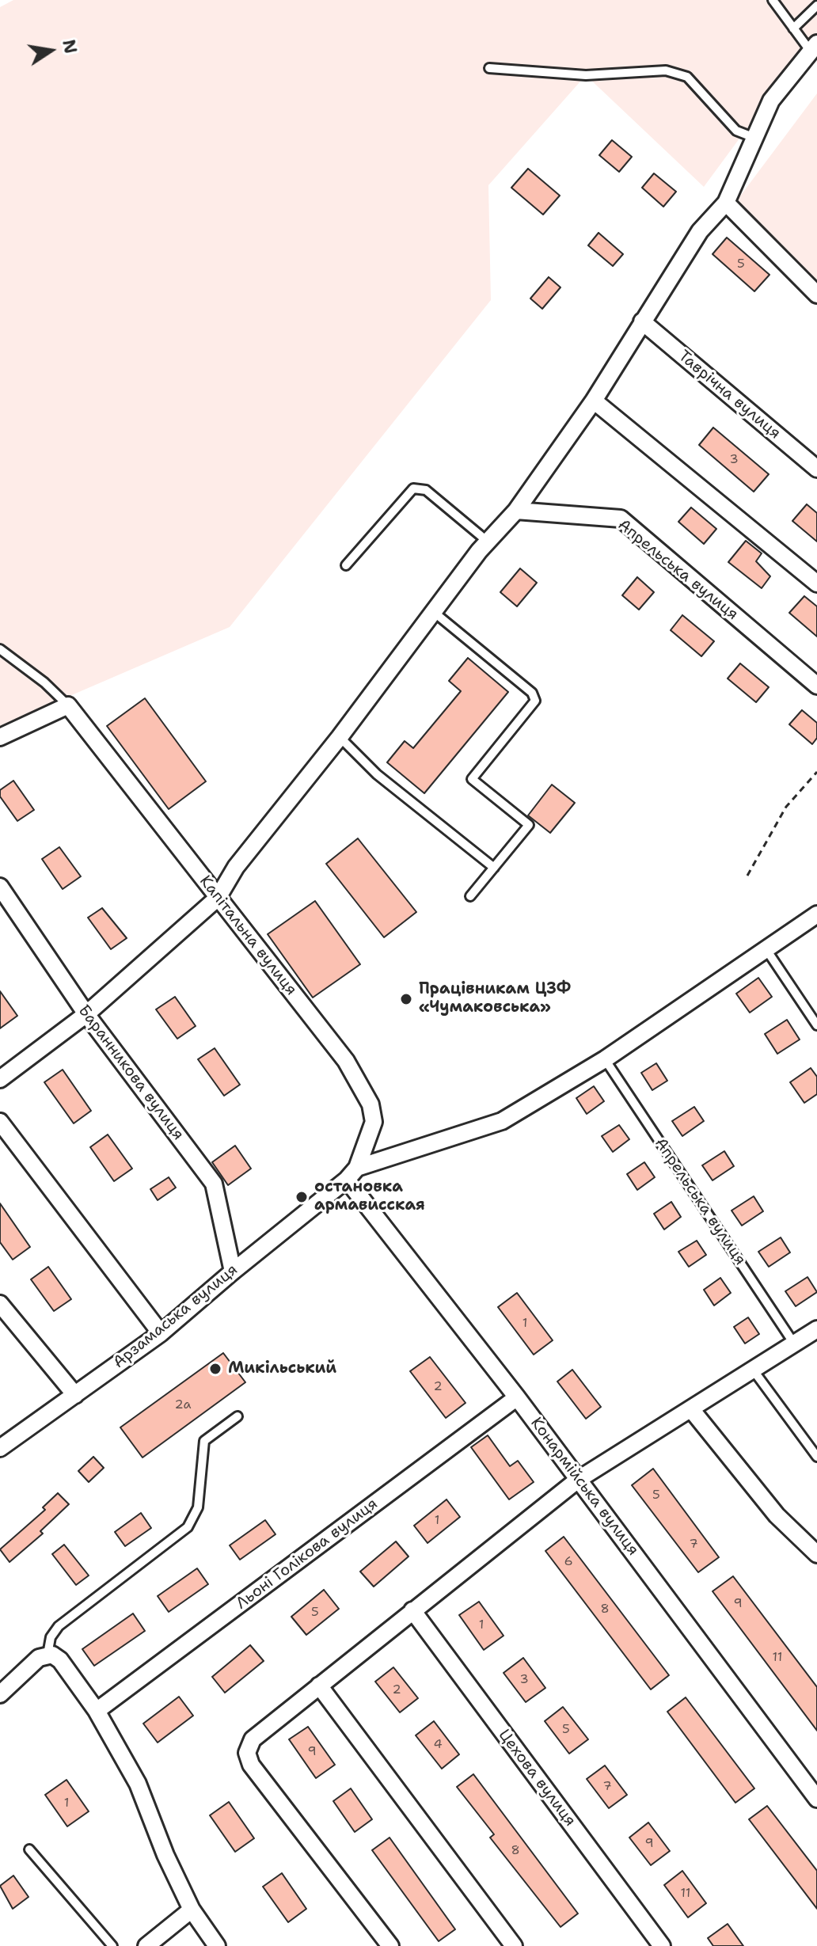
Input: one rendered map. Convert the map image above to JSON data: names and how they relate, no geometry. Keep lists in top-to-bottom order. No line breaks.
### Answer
{"streets":{"street":["Таврічна вулиця","Апрельська вулиця","Капітальна вулиця","Баранникова вулиця","Арзамаська вулиця","Конармійська вулиця","Льоні Голікова вулиця","Цехова вулиця"]},"crossings":[["Капітальна вулиця","Арзамаська вулиця"],["Капітальна вулиця","Конармійська вулиця"],["Баранникова вулиця","Арзамаська вулиця"],["Арзамаська вулиця","Конармійська вулиця"],["Конармійська вулиця","Льоні Голікова вулиця"]],"places":["Працівникам ЦЗФ «Чумаковська»","остановка армависская","Микільський"],"house_numbers":["5","3","1","2","2а","5","1","7","6","9","8","5","1","11","3","2","5","4","9","7","1","9","8","11"],"north":"right"}
